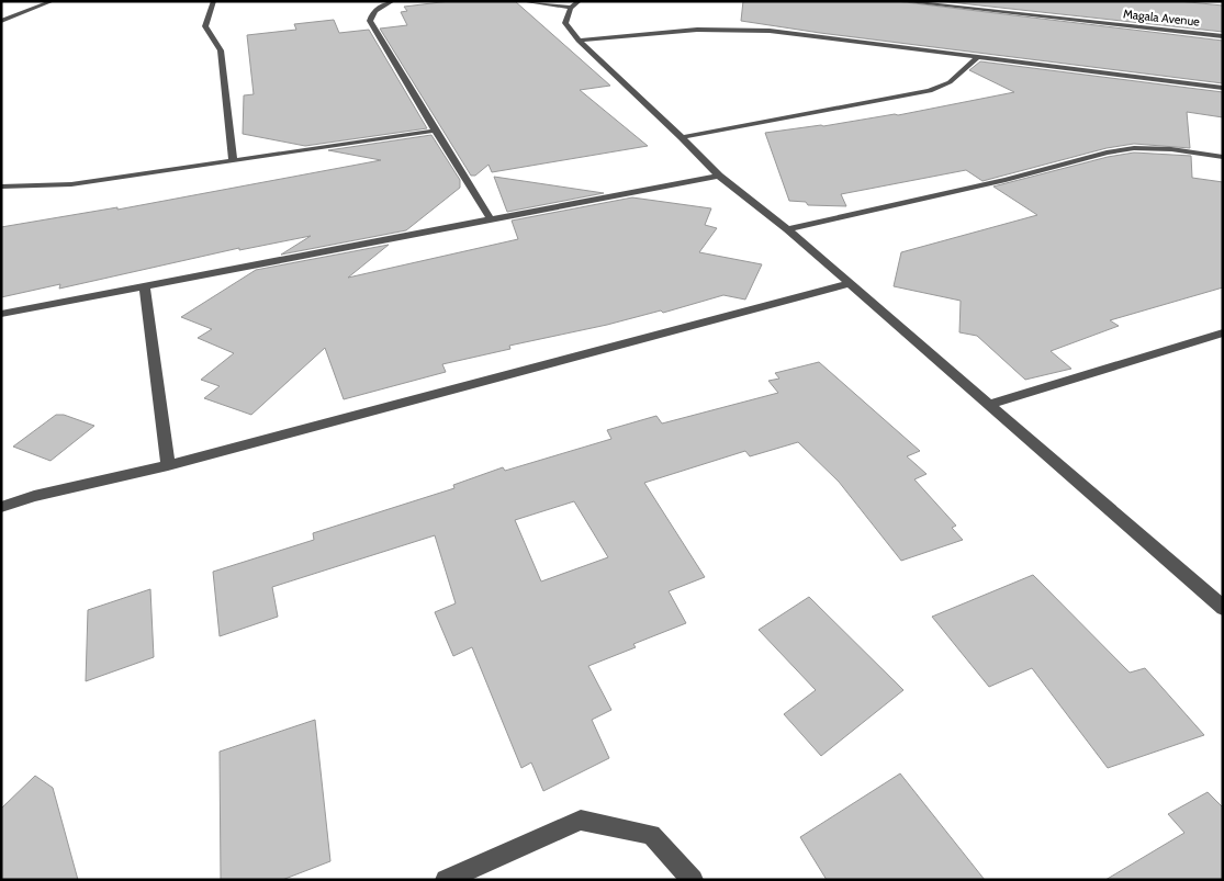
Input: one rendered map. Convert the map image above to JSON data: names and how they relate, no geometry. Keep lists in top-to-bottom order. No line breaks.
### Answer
{"streets":{"street":["Magala Avenue"]}}
